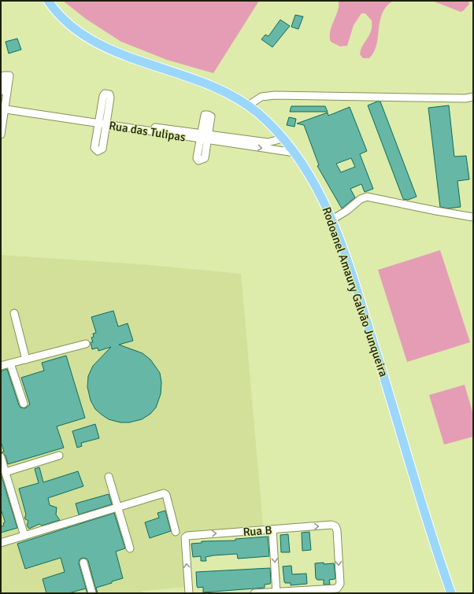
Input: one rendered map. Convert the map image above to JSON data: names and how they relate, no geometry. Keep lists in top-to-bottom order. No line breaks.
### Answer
{"streets":{"main road":["Rodoanel Amaury Galvão Junqueira"],"street":["Rua das Tulipas","Rua B"]},"crossings":[["Rua das Tulipas","Rodoanel Amaury Galvão Junqueira"]]}
